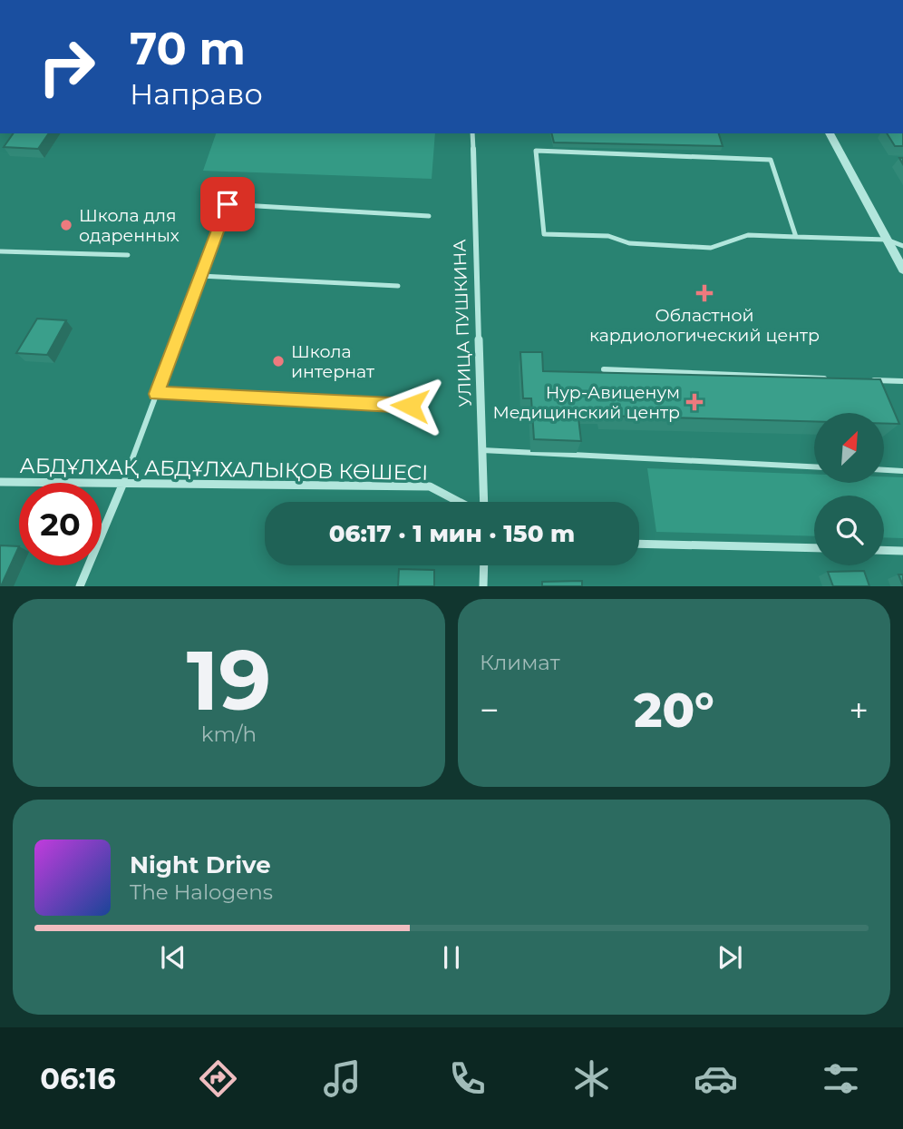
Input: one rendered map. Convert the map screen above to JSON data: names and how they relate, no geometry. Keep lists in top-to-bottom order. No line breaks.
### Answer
{"streets":{"street":["УЛИЦА ПУШКИНА","АБДҰЛХАҚ АБДҰЛХАЛЫҚОВ КӨШЕСІ"]},"places":{"other":["Школа для одаренных","Школа интернат"],"health":["Областной кардиологический центр","Нур-Авиценум Медицинский центр"]},"north":"top right","page":{"turn":["70 m","Направо"],"limit":"20","trip":"06:17 · 1 мин · 150 m","tile":[["19","km/h"],"Климат"],"heat":["−","20°","+"],"song":["Night Drive","The Halogens"],"tabs":"06:16"}}
